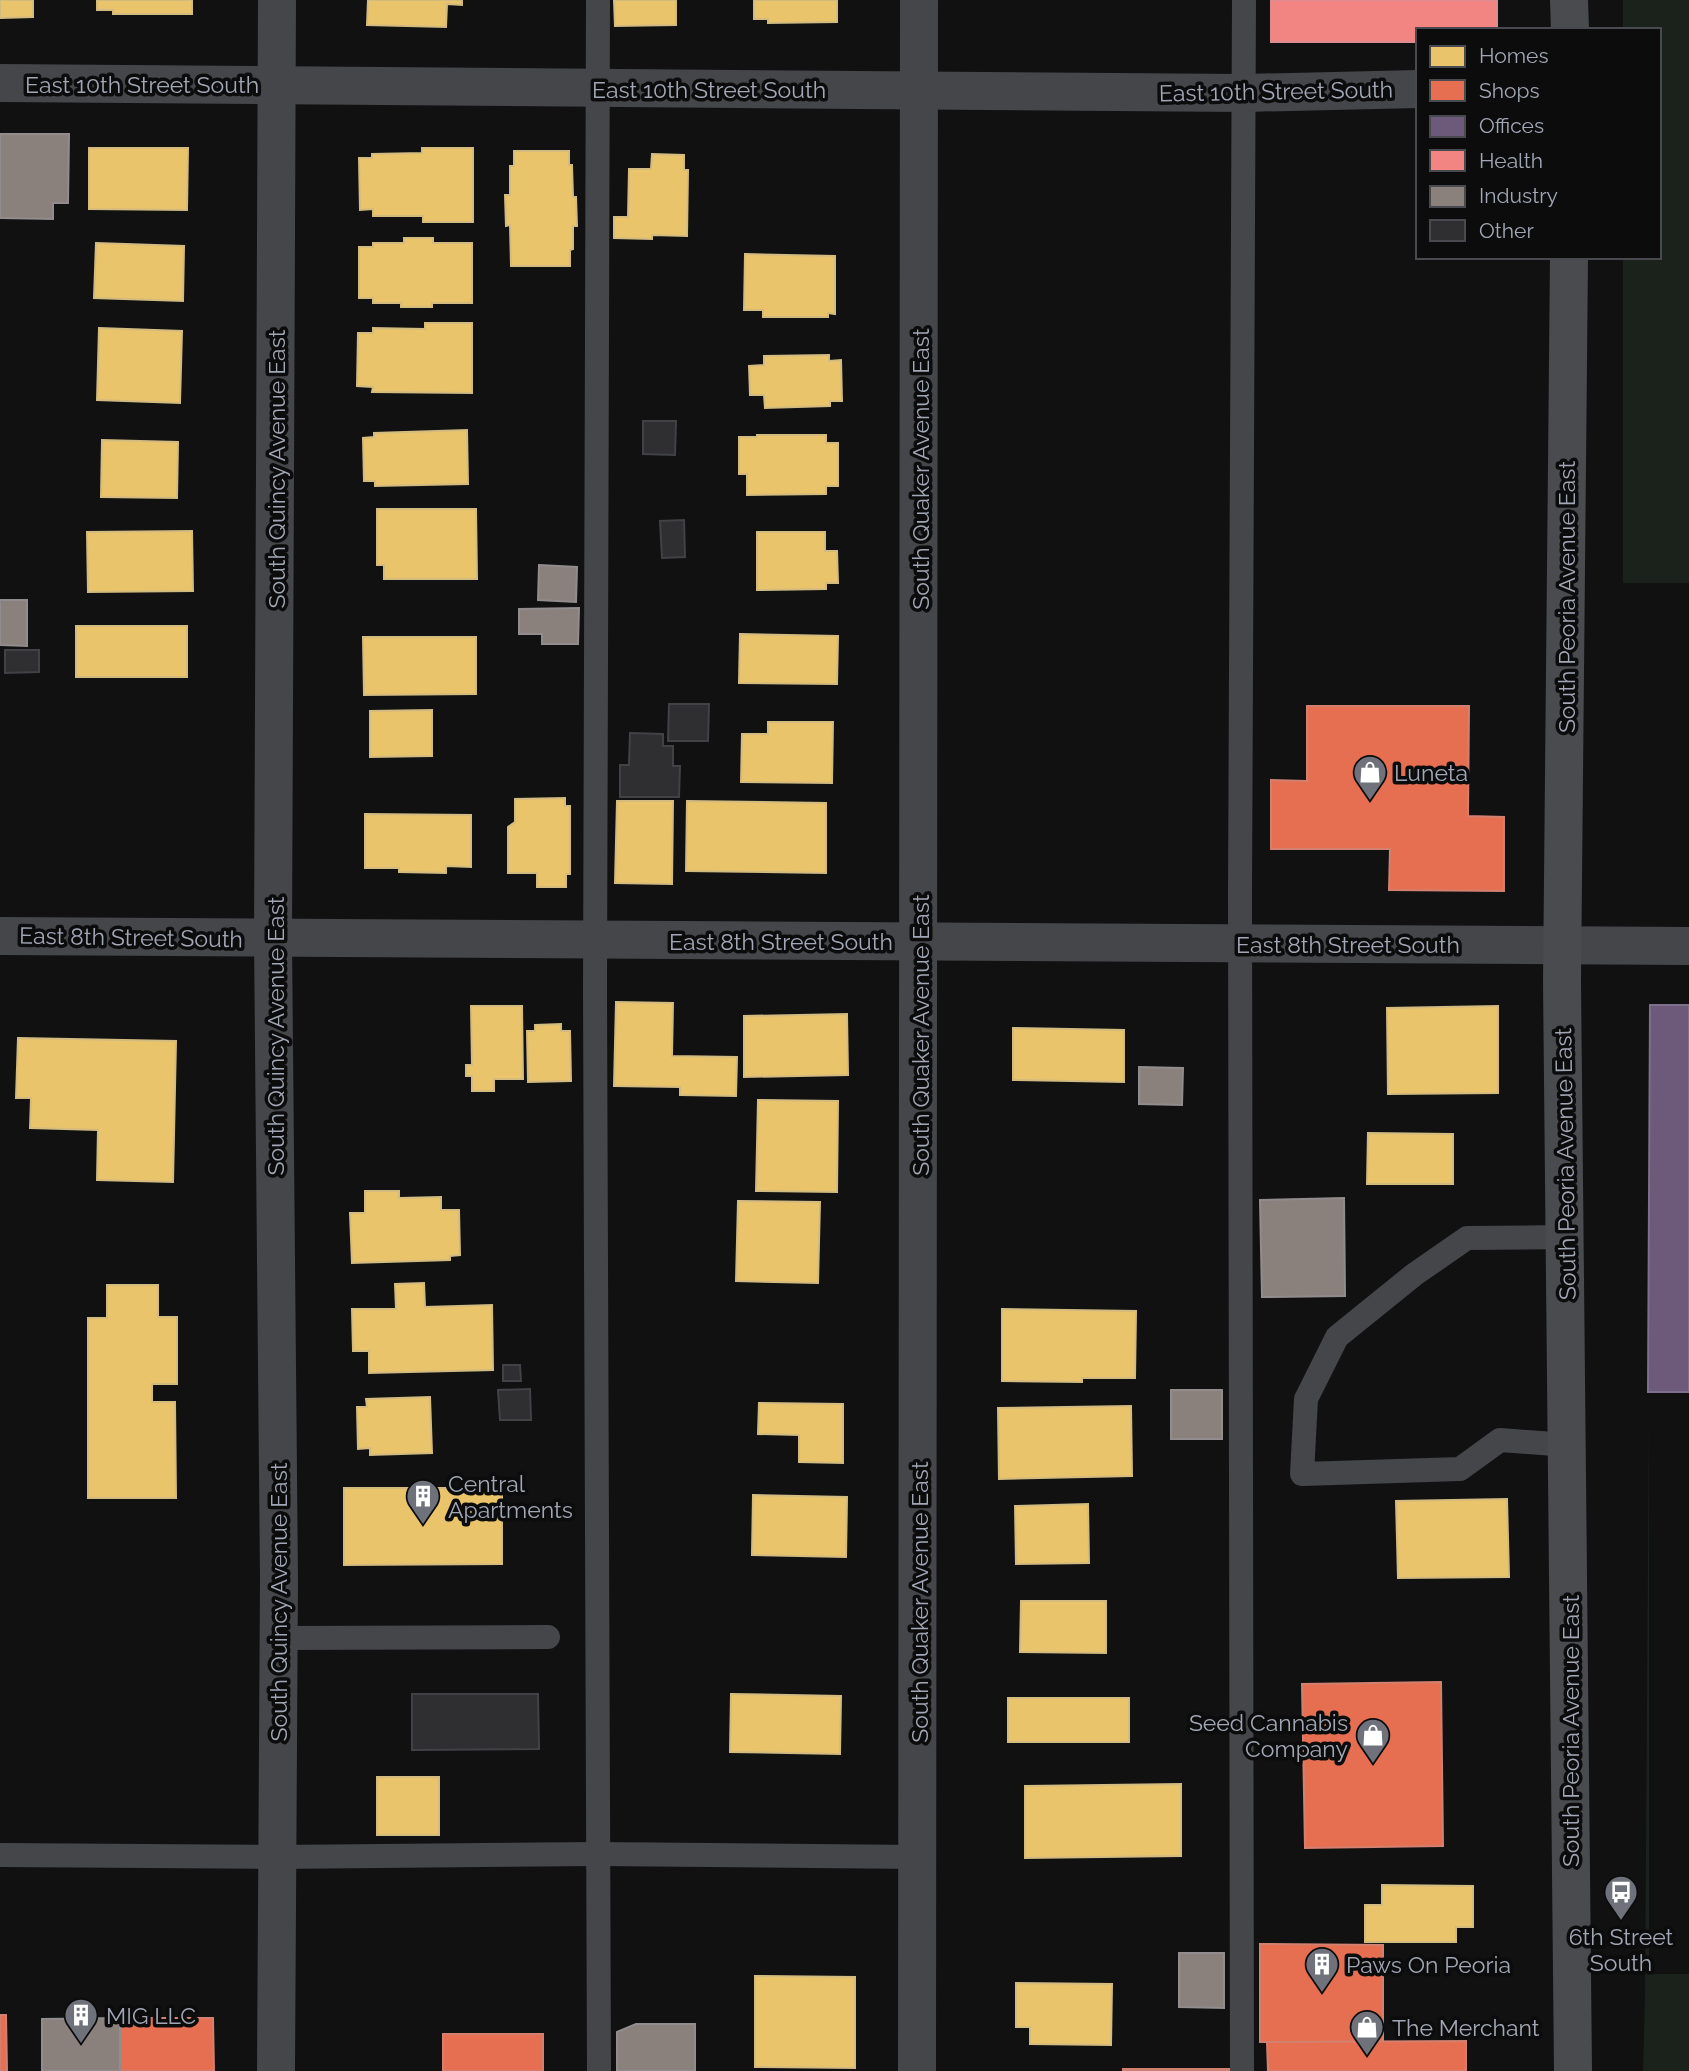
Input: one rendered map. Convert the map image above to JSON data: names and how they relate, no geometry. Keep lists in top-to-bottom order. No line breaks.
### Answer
{"streets":{"main road":["South Peoria Avenue East"],"street":["East 10th Street South","South Quincy Avenue East","South Quaker Avenue East","East 8th Street South"]},"crossings":[["East 10th Street South","South Quincy Avenue East"],["East 10th Street South","South Quaker Avenue East"],["South Quincy Avenue East","East 8th Street South"],["South Quaker Avenue East","East 8th Street South"],["South Peoria Avenue East","East 8th Street South"]],"places":{"shop":["Luneta","Seed Cannabis Company","The Merchant"],"building":["Central Apartments","Paws On Peoria","MIG LLC"],"bus stop":["6th Street South"]},"legend":["Homes","Shops","Offices","Health","Industry","Other"]}
